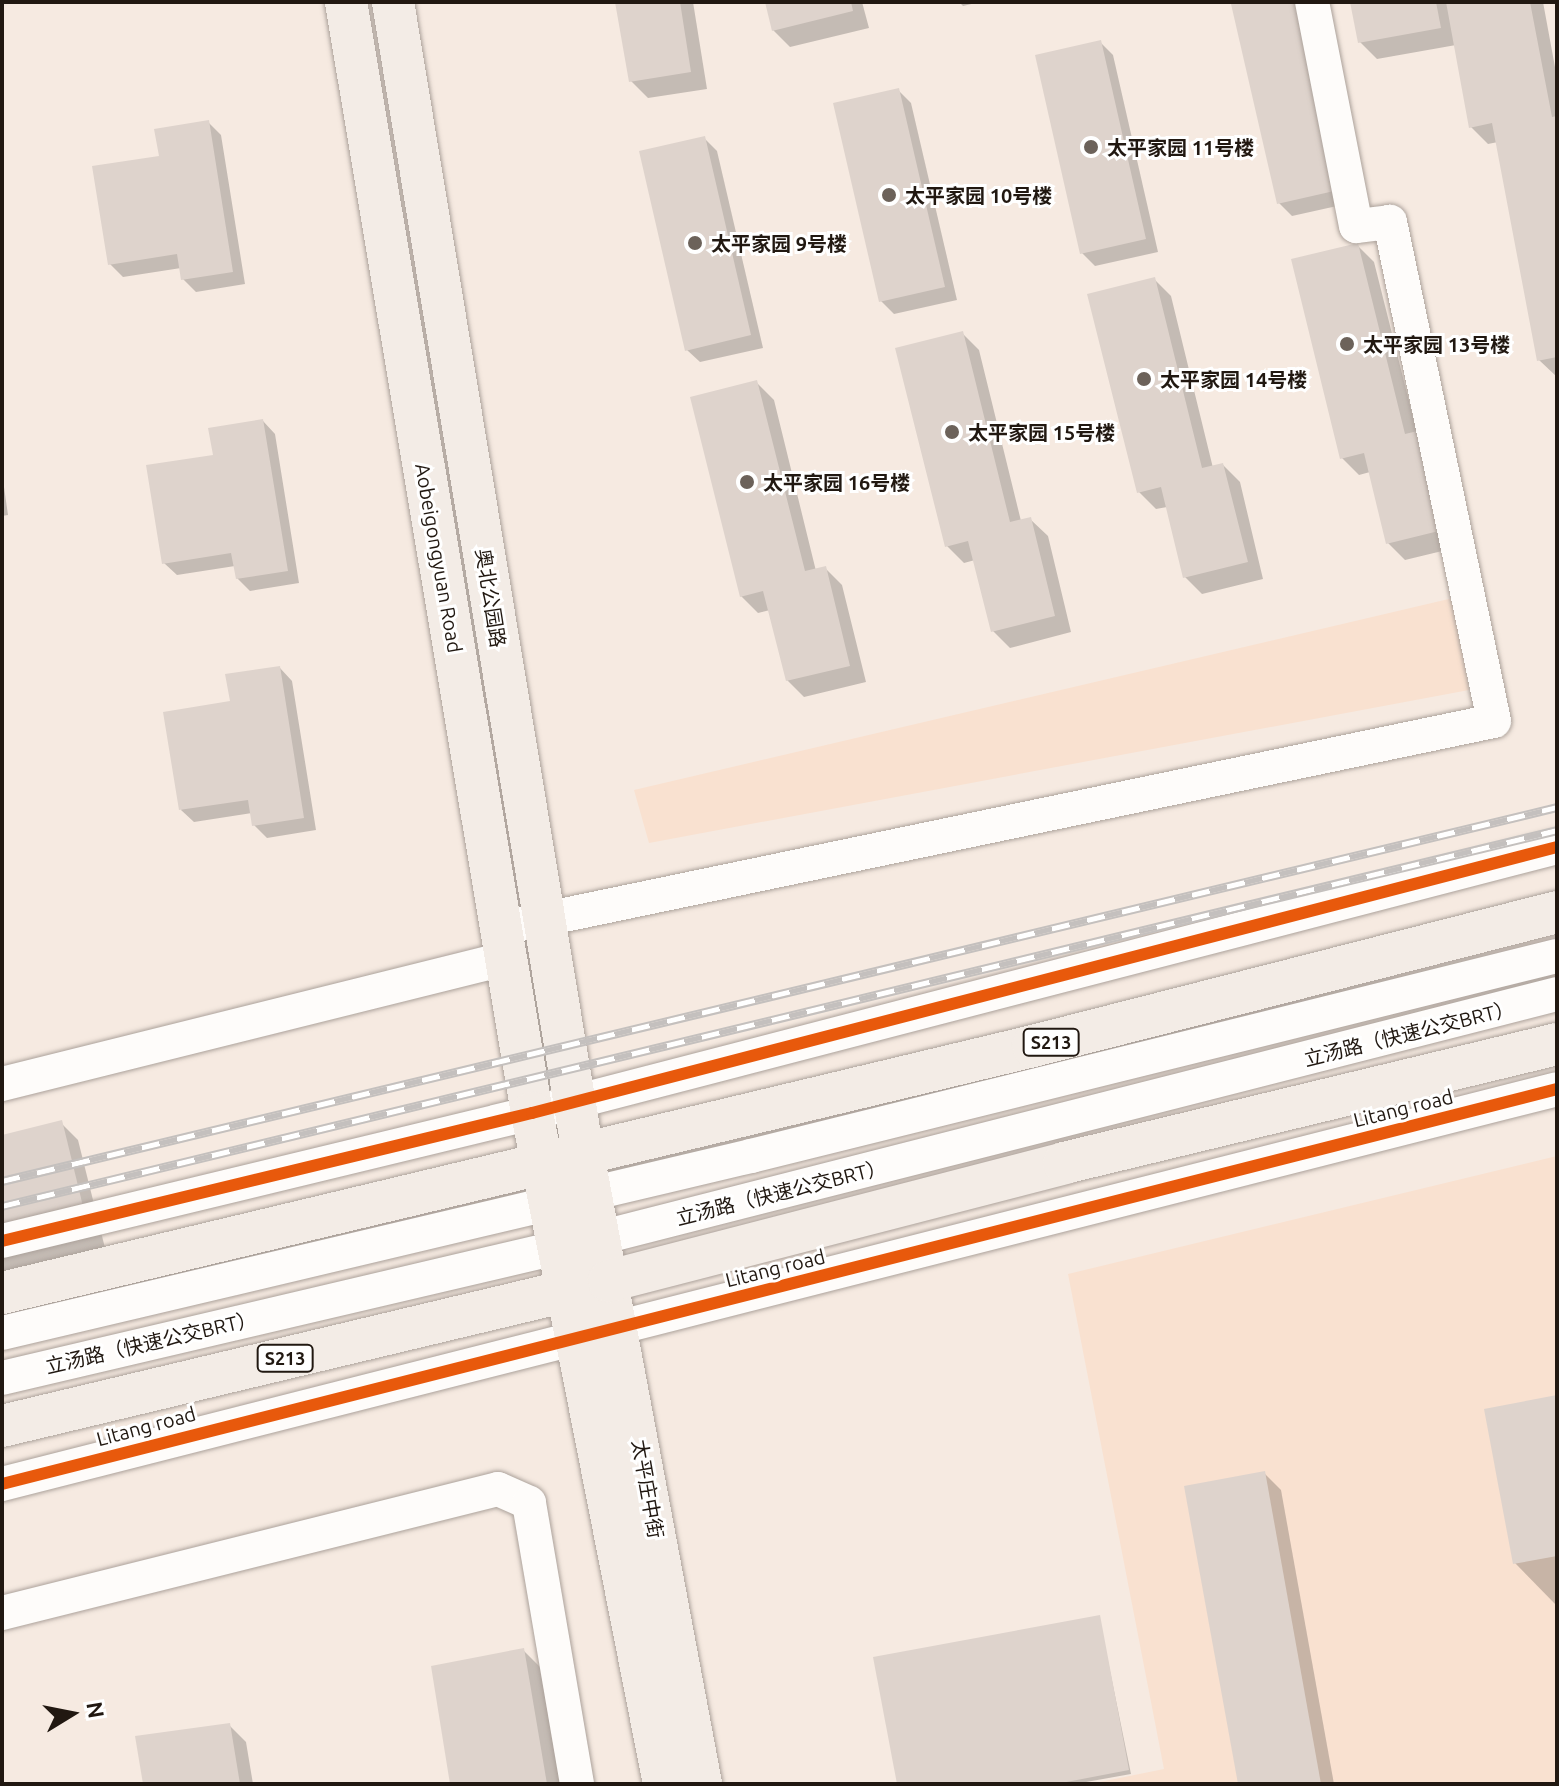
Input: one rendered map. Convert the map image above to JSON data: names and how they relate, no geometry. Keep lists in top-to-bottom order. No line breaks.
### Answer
{"streets":{"main road":["Aobeigongyuan Road","奥北公园路","S213","Litang road","太平庄中街"],"street":["立汤路（快速公交BRT）"]},"crossings":[["奥北公园路","立汤路（快速公交BRT）"],["奥北公园路","S213"],["立汤路（快速公交BRT）","S213"],["Litang road","太平庄中街"]],"places":["太平家园 11号楼","太平家园 10号楼","太平家园 9号楼","太平家园 13号楼","太平家园 14号楼","太平家园 15号楼","太平家园 16号楼"],"north":"right"}
